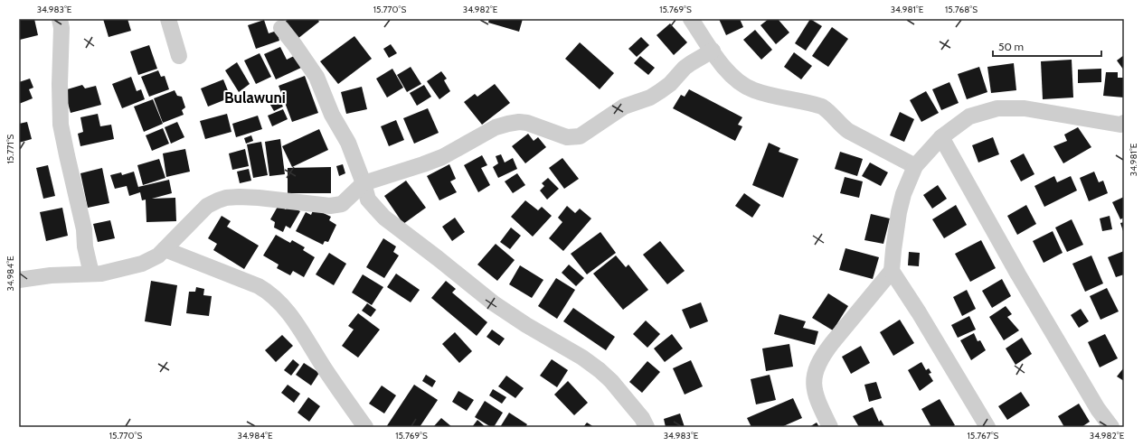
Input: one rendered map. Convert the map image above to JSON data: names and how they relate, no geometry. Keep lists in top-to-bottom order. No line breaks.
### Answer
{"districts":["Bulawuni"],"scale_bar":"50 m","coordinates":["34.983°E","15.770°S","34.982°E","15.769°S","34.981°E","15.768°S","15.771°S","34.984°E","15.767°S"]}
